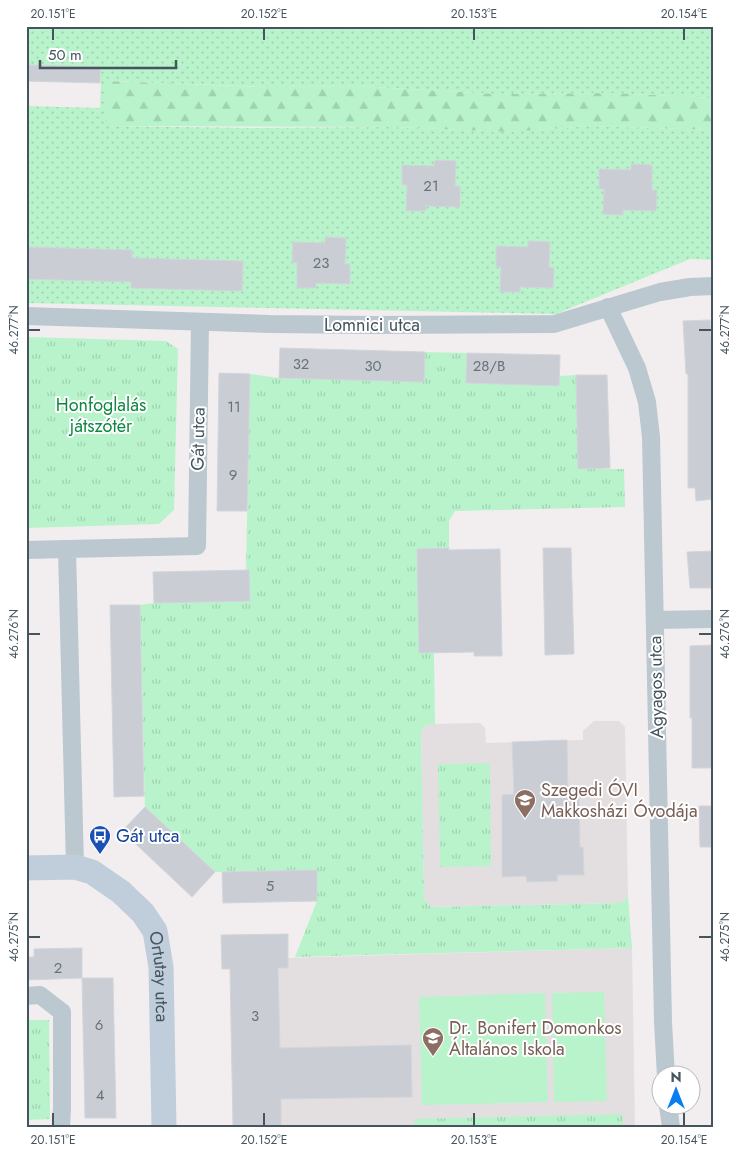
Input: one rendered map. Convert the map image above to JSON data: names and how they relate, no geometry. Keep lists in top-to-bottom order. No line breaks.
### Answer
{"streets":{"street":["Lomnici utca","Gát utca","Agyagos utca","Ortutay utca"]},"crossings":[["Lomnici utca","Gát utca"],["Lomnici utca","Agyagos utca"]],"parks":["Honfoglalás játszótér"],"places":{"school or university":["Szegedi ÓVI Makkosházi Óvodája","Dr. Bonifert Domonkos Általános Iskola"],"bus stop":["Gát utca"]},"house_numbers":["21","23","32","30","28/B","11","9","5","2","3","6","4"],"scale_bar":"50 m","north":"top","coordinates":["20.151°E","20.152°E","20.153°E","20.154°E","46.277°N","46.276°N","46.275°N"]}
